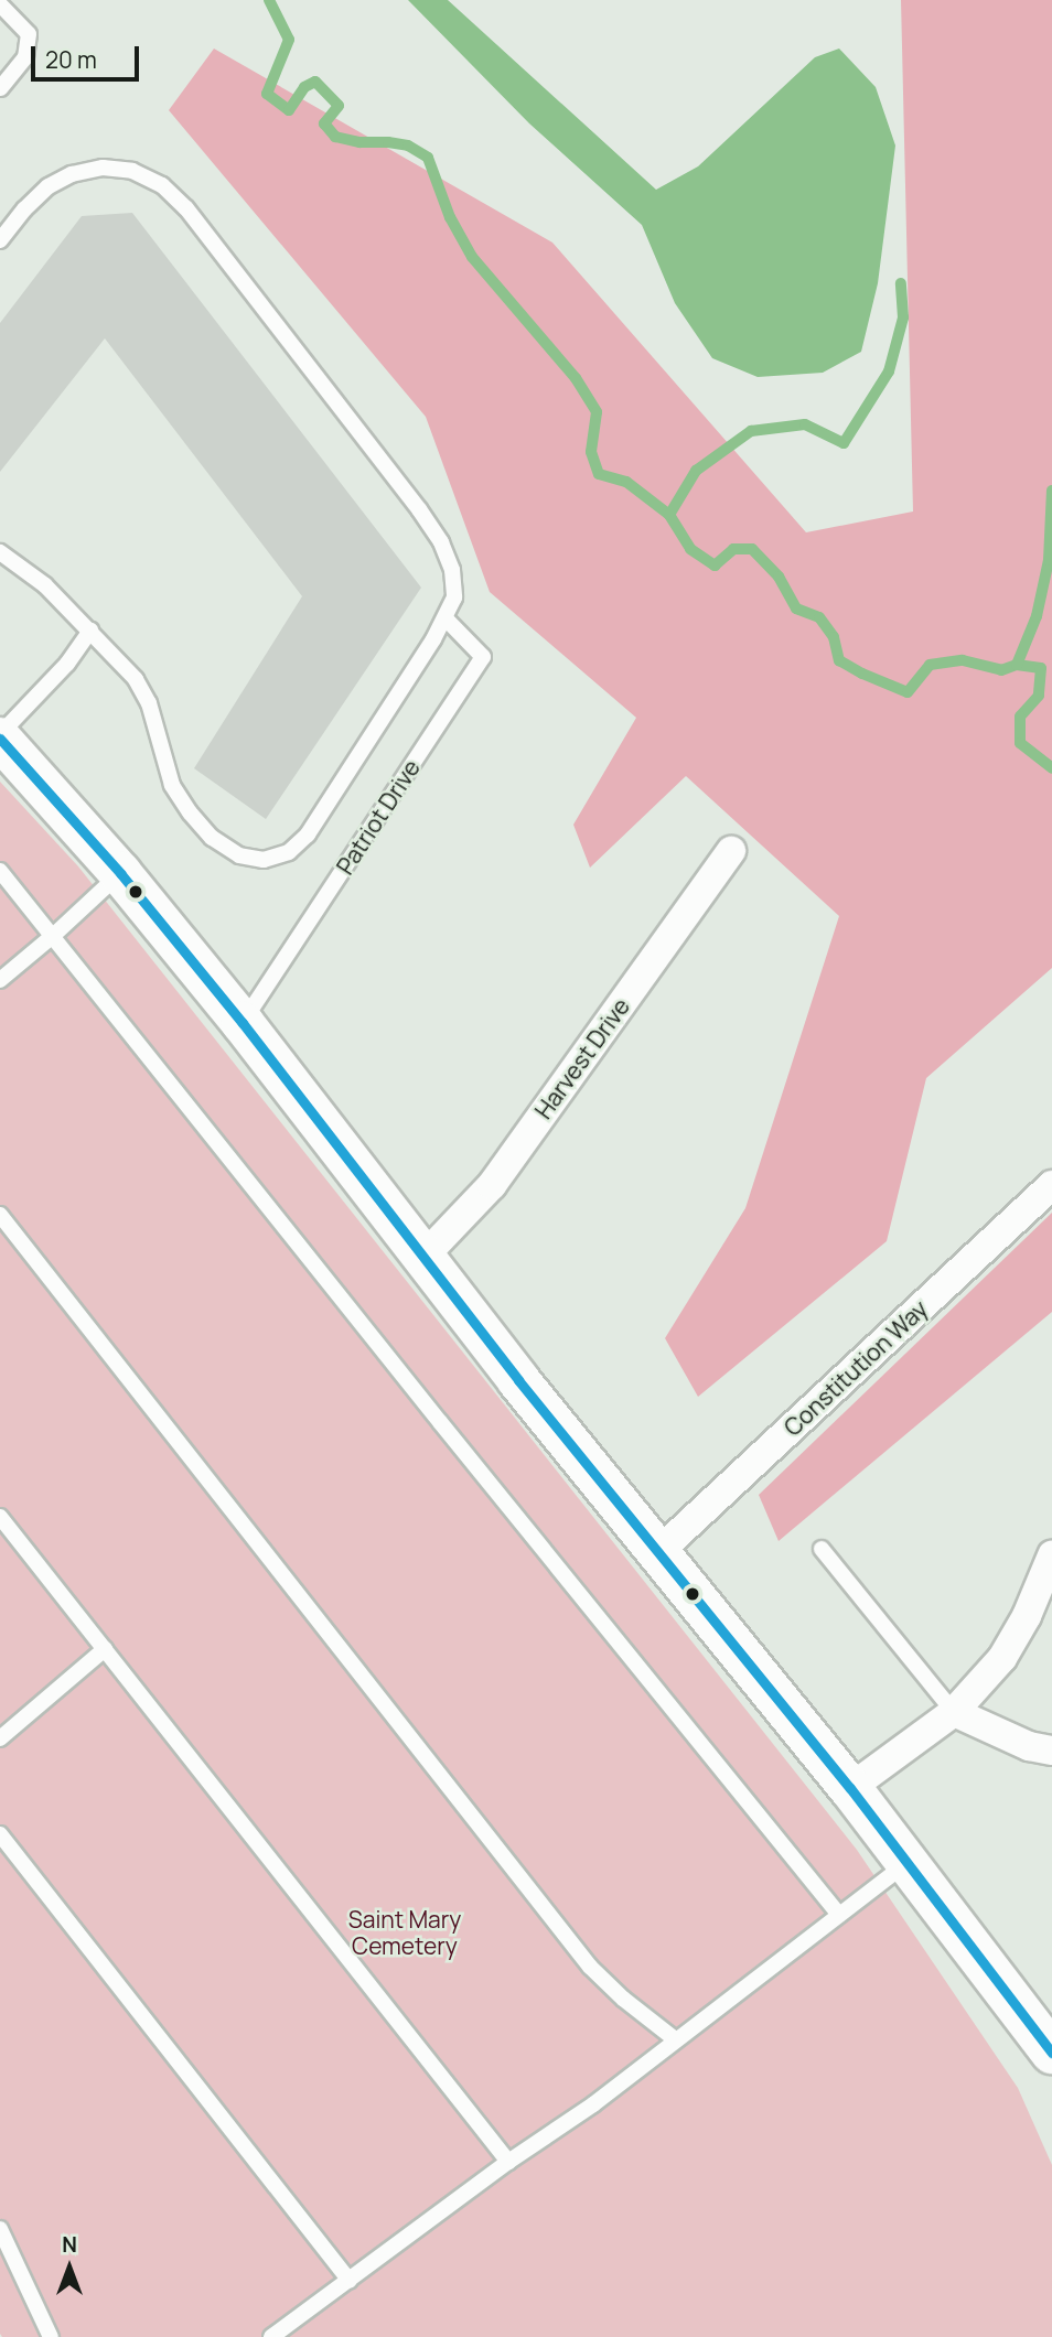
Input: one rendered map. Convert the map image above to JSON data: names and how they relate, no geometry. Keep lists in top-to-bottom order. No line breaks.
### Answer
{"streets":{"street":["Harvest Drive","Constitution Way"],"lane":["Patriot Drive"]},"parks":["Saint Mary Cemetery"],"scale_bar":"20 m","north":"top"}
